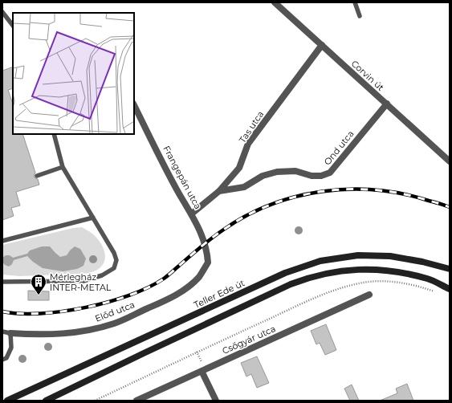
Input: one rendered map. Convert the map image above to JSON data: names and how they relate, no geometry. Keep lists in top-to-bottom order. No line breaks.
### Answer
{"streets":{"main road":["Teller Ede út"],"street":["Corvin út","Tas utca","Ond utca","Frangepán utca","Előd utca","Csőgyár utca"]},"crossings":[["Corvin út","Tas utca"],["Corvin út","Ond utca"],["Tas utca","Ond utca"],["Tas utca","Frangepán utca"],["Frangepán utca","Előd utca"]],"places":{"building":["Mérlegház INTER-METAL"]}}
